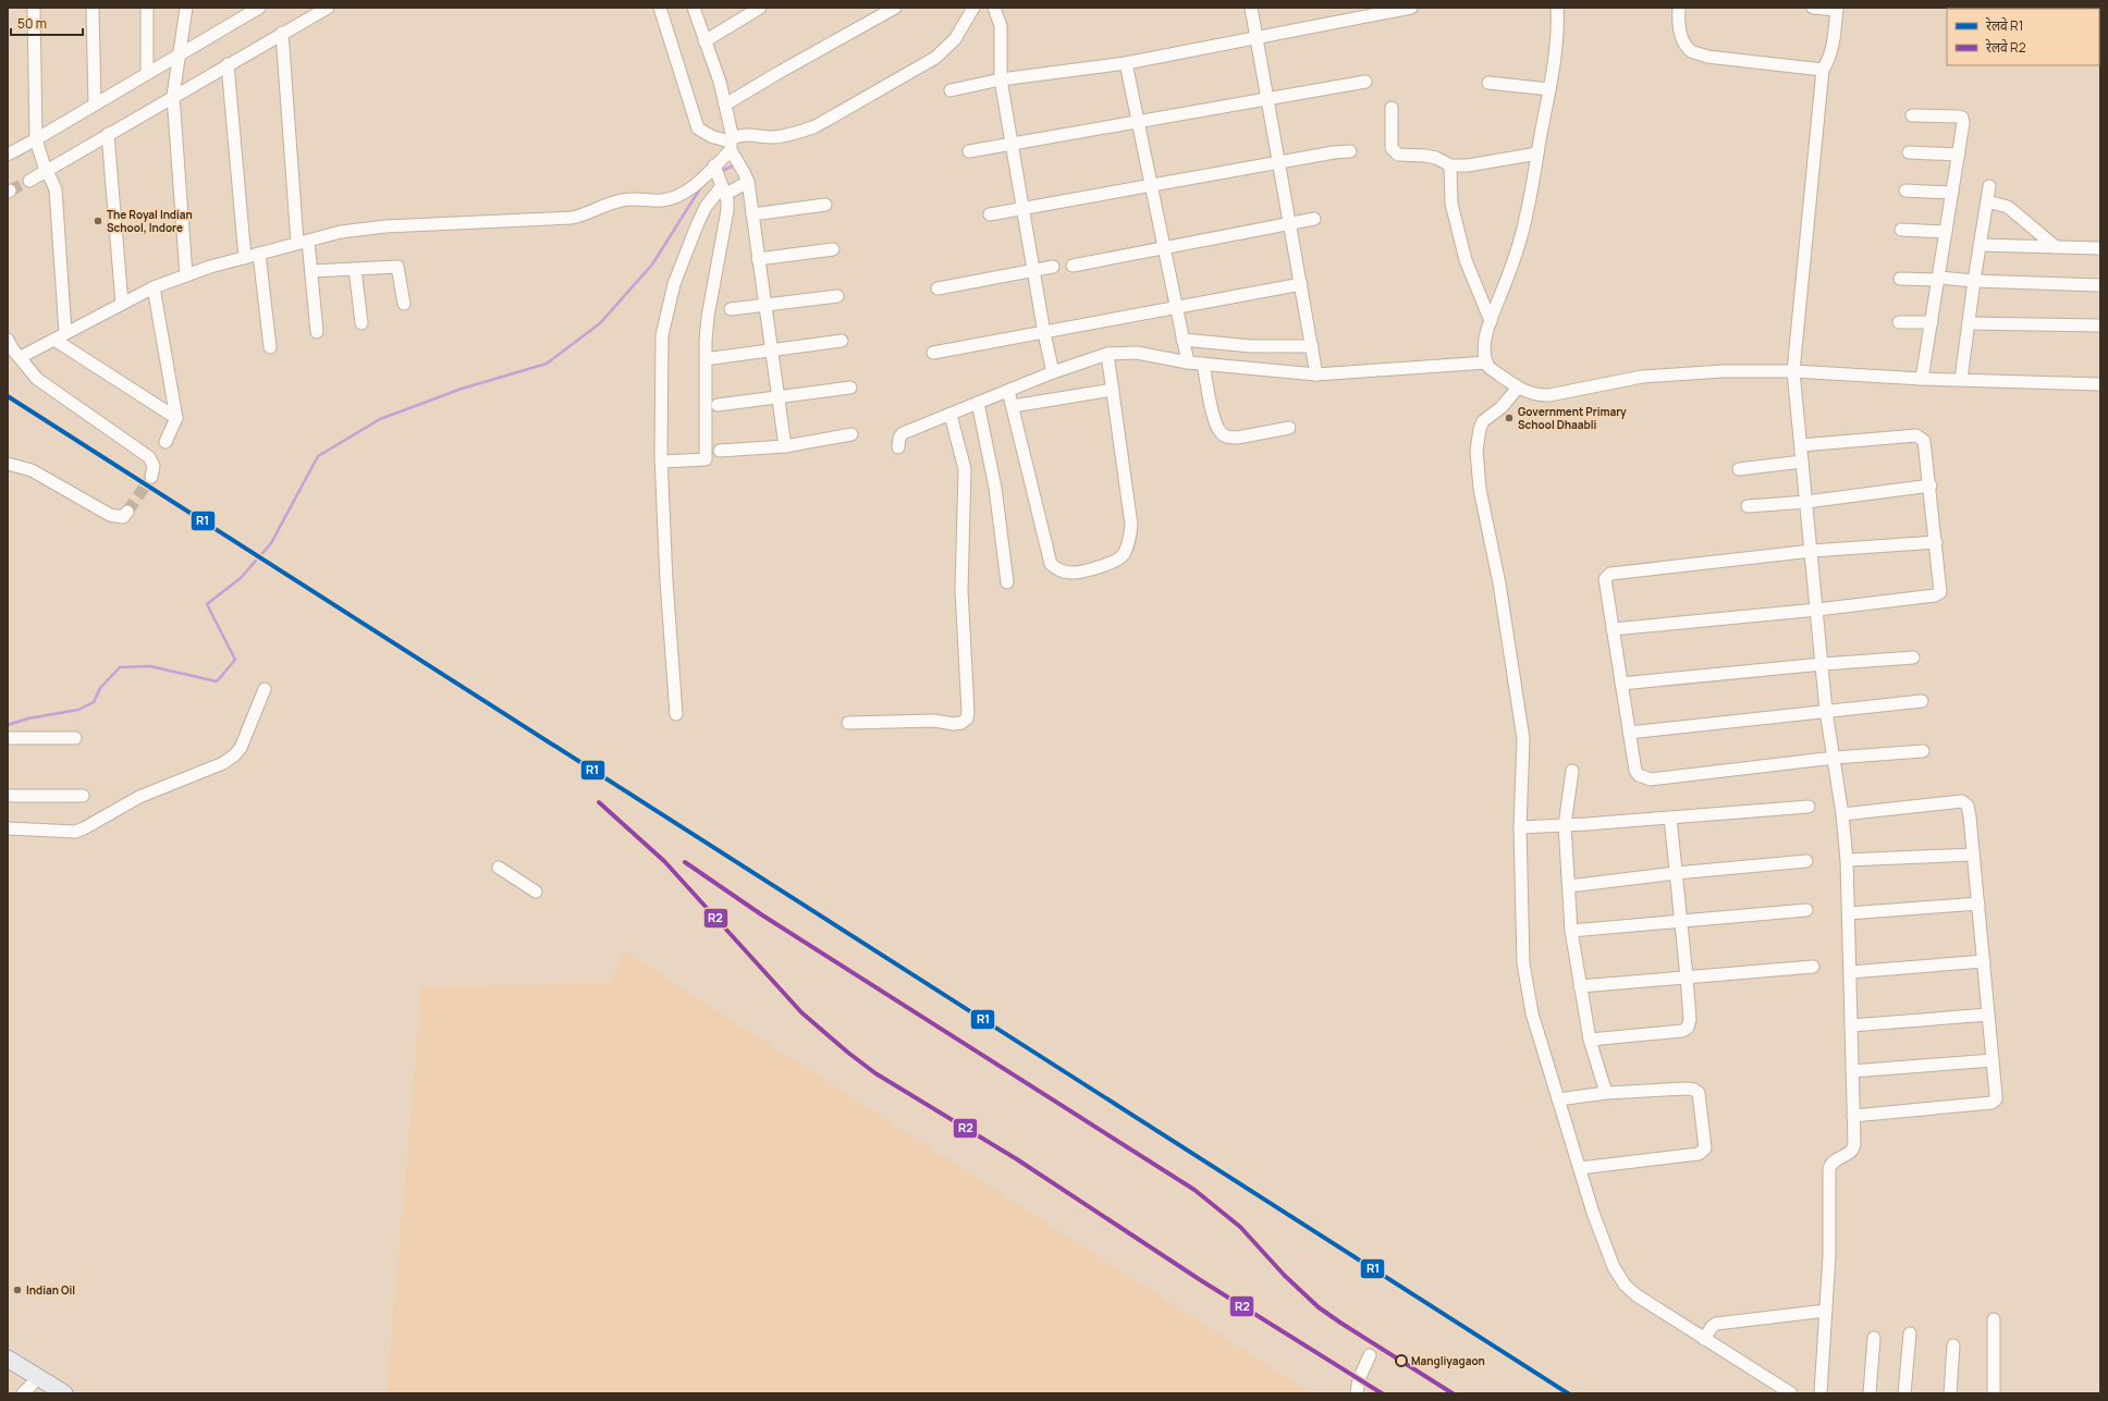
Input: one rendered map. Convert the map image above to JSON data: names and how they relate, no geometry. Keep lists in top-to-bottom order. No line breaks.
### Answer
{"places":["The Royal Indian School, Indore","Government Primary School Dhaabli","Indian Oil","Mangliyagaon"],"lines":["rail line R1","rail line R2"],"legend":["रेलवे R1","रेलवे R2"],"scale_bar":"50 m"}
